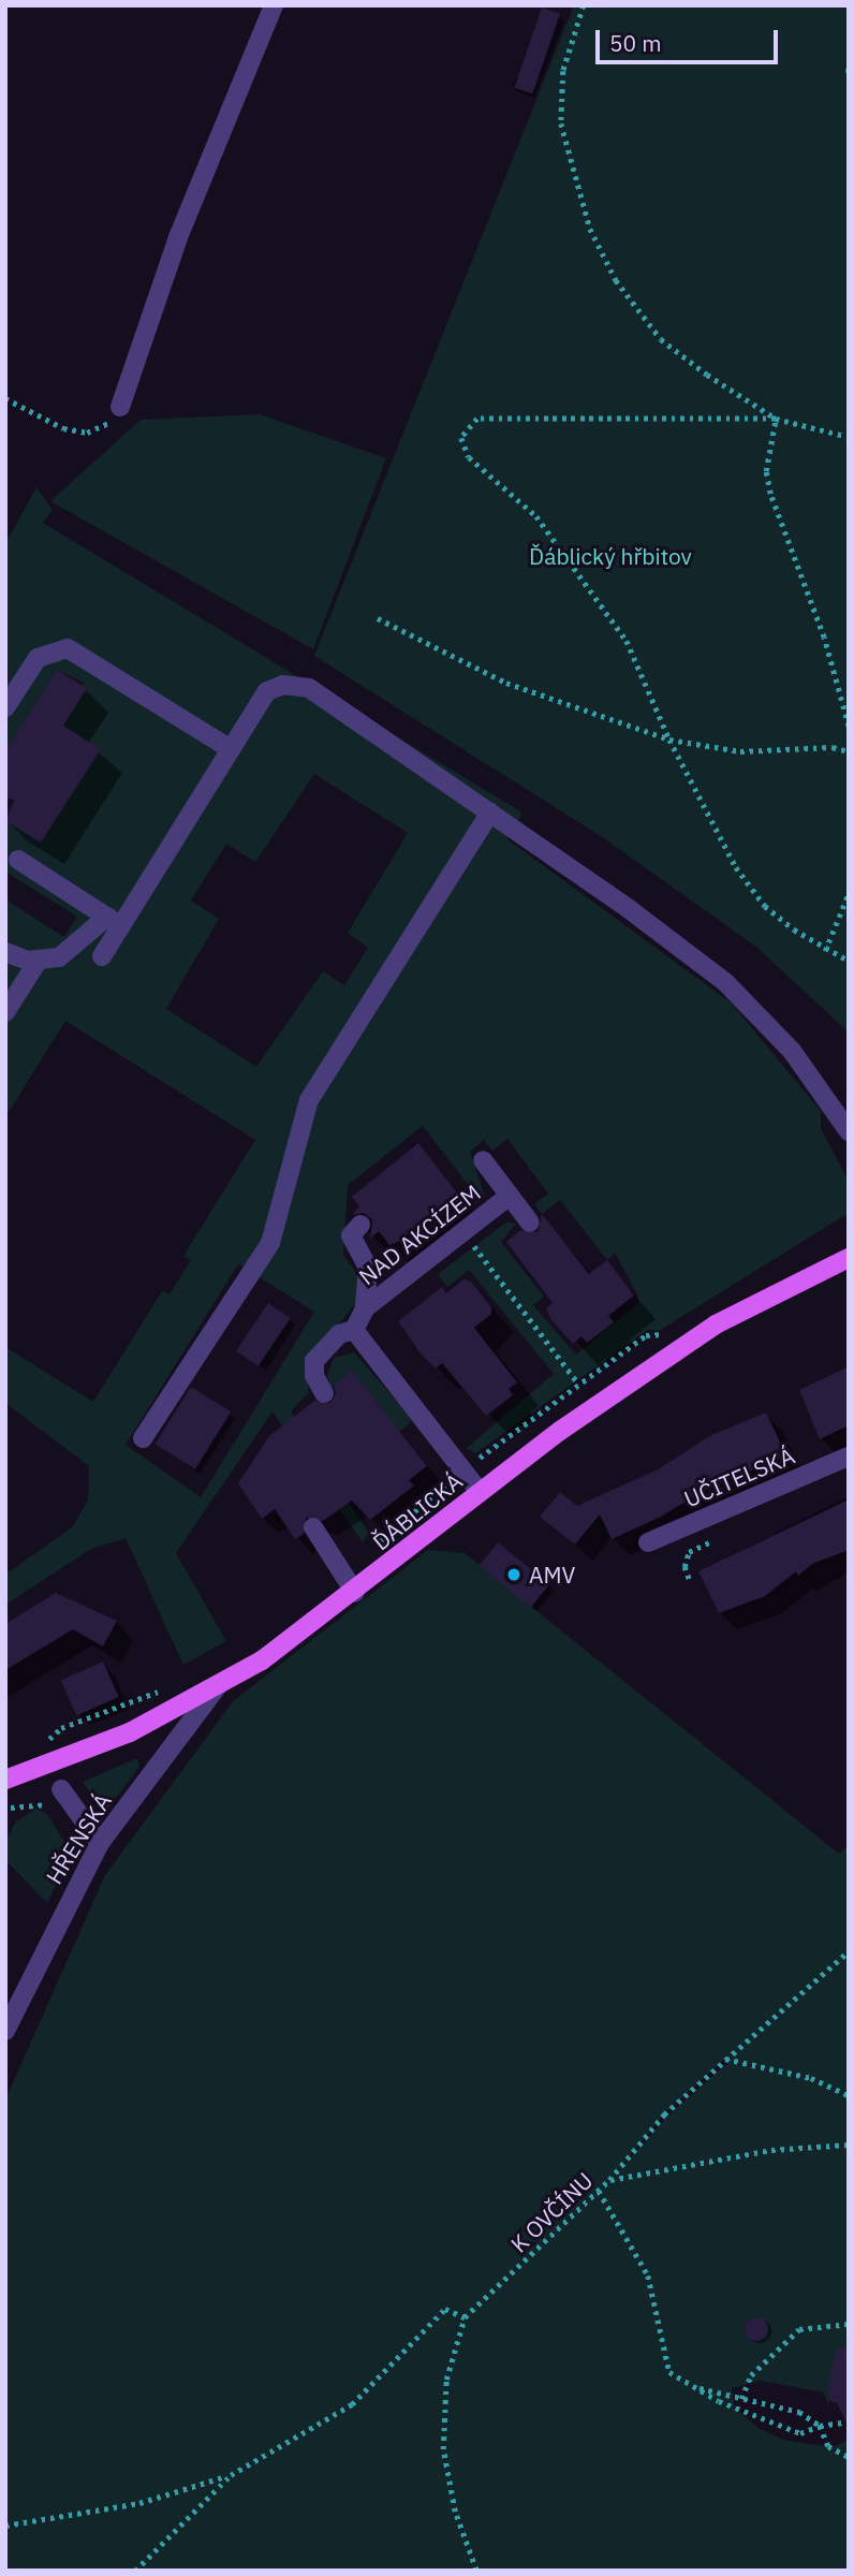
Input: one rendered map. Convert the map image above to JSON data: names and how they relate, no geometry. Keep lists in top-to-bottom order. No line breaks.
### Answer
{"streets":{"main road":["ĎÁBLICKÁ"],"street":["NAD AKCÍZEM","UČITELSKÁ","HŘENSKÁ"],"path":["K OVČÍNU"]},"crossings":[["ĎÁBLICKÁ","HŘENSKÁ"]],"parks":["Ďáblický hřbitov"],"places":["AMV"],"scale_bar":"50 m"}
